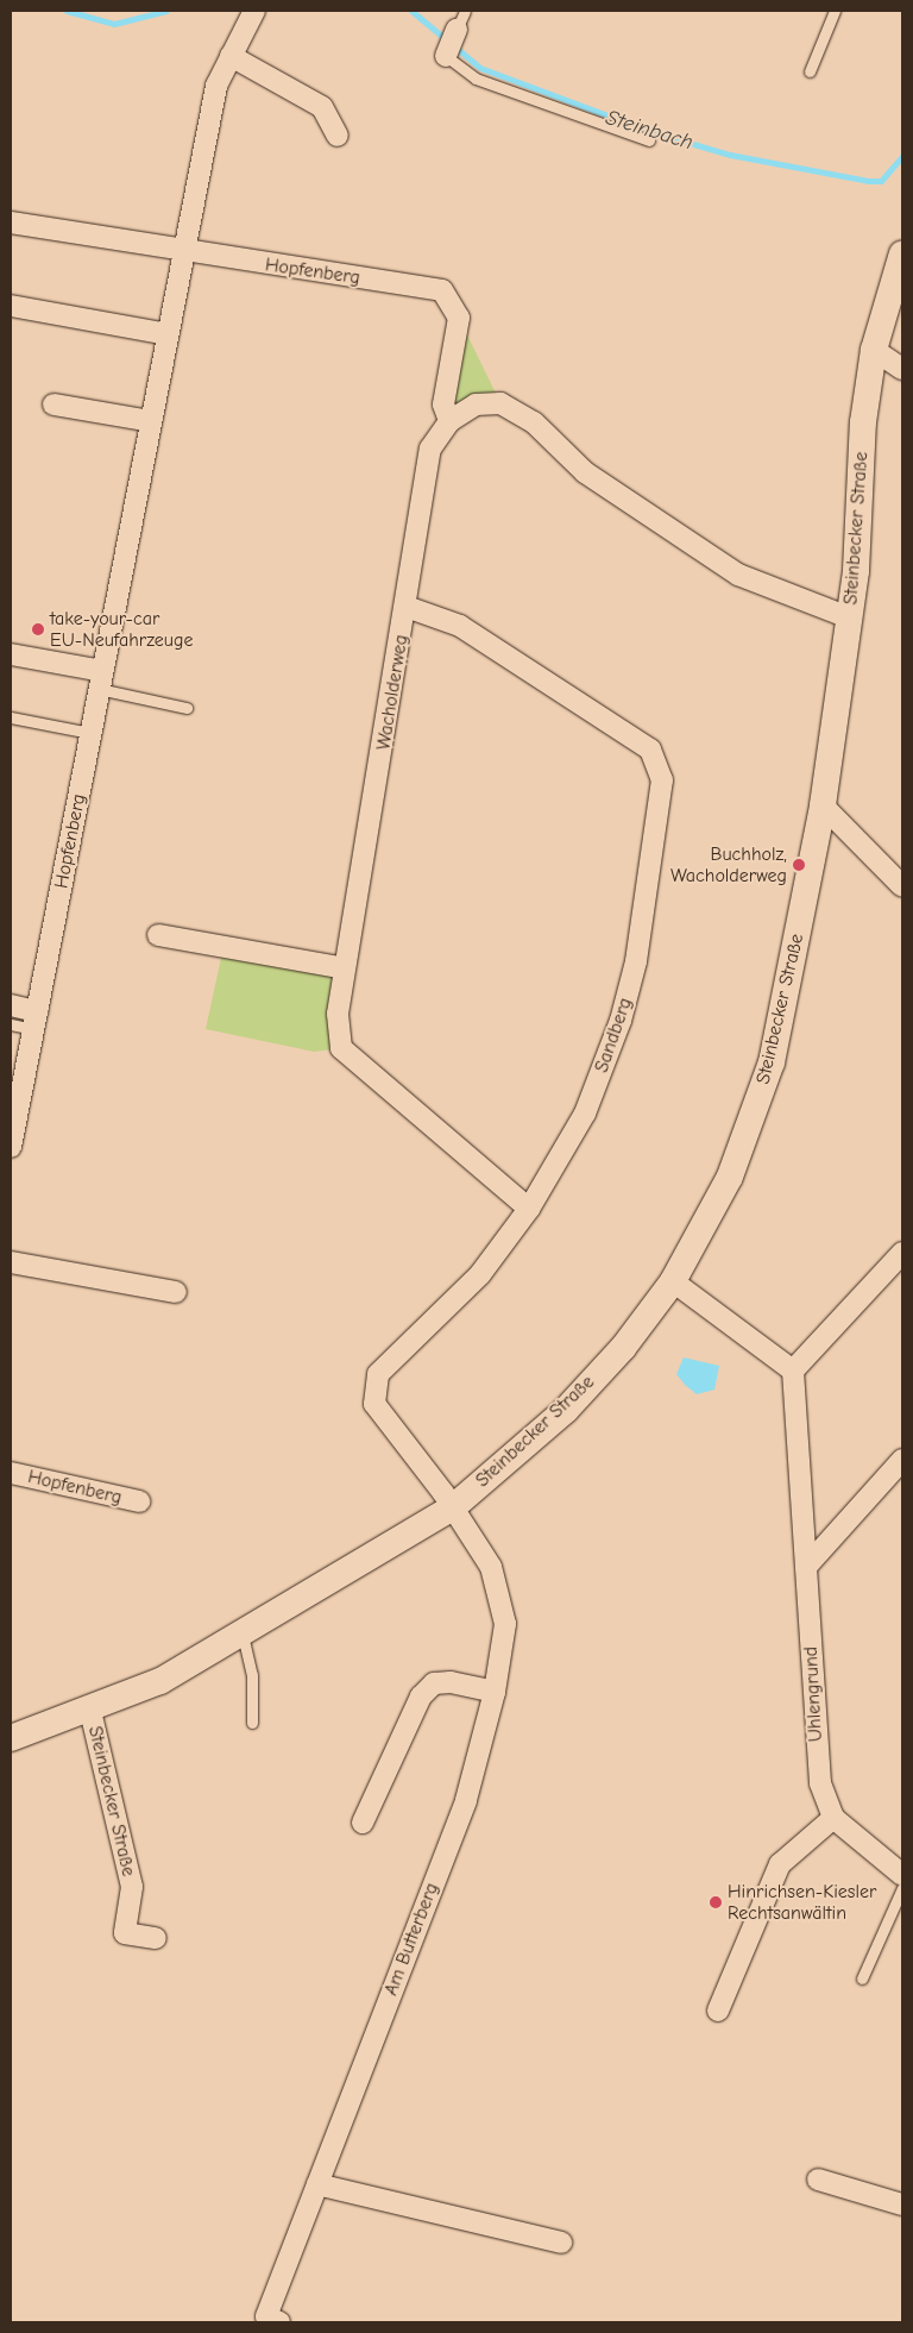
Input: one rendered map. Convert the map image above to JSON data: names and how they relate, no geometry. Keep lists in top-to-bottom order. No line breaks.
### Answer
{"streets":{"street":["Hopfenberg","Steinbecker Straße","Wacholderweg","Sandberg","Uhlengrund","Am Butterberg"]},"crossings":[["Hopfenberg","Wacholderweg"],["Steinbecker Straße","Wacholderweg"],["Steinbecker Straße","Sandberg"],["Steinbecker Straße","Am Butterberg"],["Wacholderweg","Sandberg"],["Sandberg","Am Butterberg"]],"water":["Steinbach"],"places":["take-your-car EU-Neufahrzeuge","Buchholz, Wacholderweg","Hinrichsen-Kiesler Rechtsanwältin"]}
